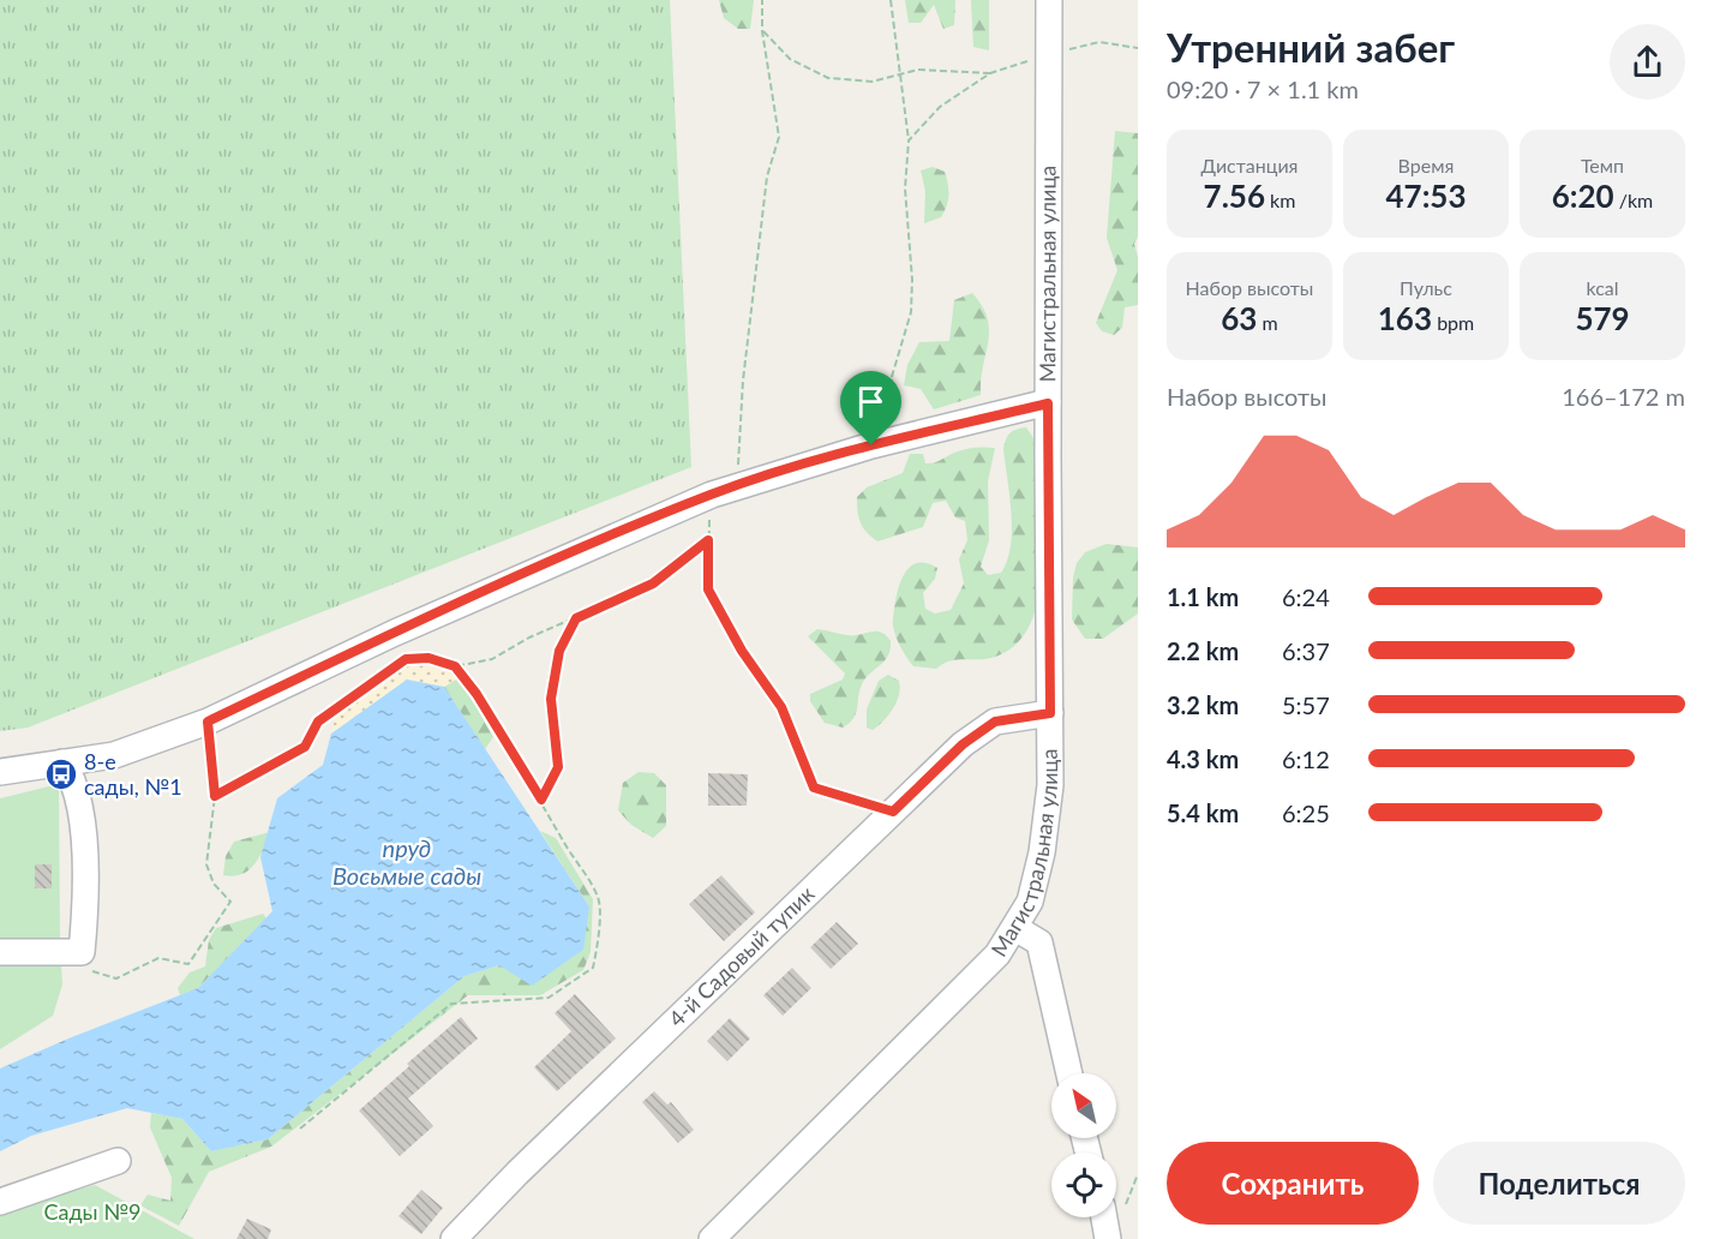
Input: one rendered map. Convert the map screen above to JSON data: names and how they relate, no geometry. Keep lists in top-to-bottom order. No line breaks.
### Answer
{"streets":{"street":["Магистральная улица","4-й Садовый тупик"]},"crossings":[["Магистральная улица","4-й Садовый тупик"]],"water":["пруд Восьмые сады"],"parks":["Сады №9"],"places":{"bus stop":["8-е сады, №1"]},"north":"top left","page":{"heading":["Утренний забег","09:20 · 7 × 1.1 km"],"stats":[["Дистанция","7.56 km"],["Время","47:53"],["Темп","6:20 /km"],["Набор высоты","63 m"],["Пульс","163 bpm"],["kcal","579"]],"chart":["Набор высоты","166–172 m"],"list":[{"name":"1.1 km","note":"6:24"},{"name":"2.2 km","note":"6:37"},{"name":"3.2 km","note":"5:57"},{"name":"4.3 km","note":"6:12"},{"name":"5.4 km","note":"6:25"}],"buttons":["Сохранить","Поделиться"]}}
